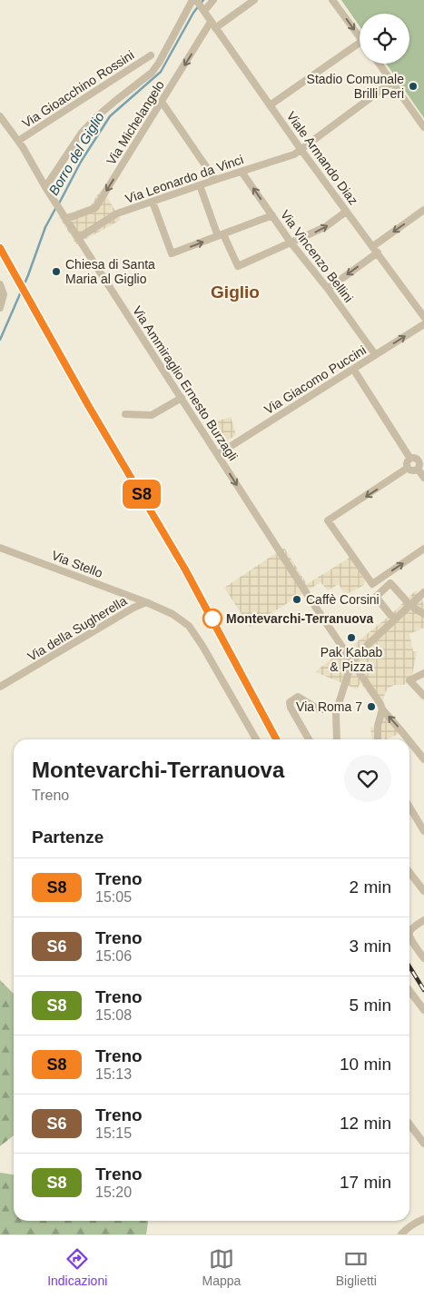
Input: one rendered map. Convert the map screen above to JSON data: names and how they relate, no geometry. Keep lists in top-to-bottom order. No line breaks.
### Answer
{"streets":{"street":["Via Gioacchino Rossini","Via Michelangelo","Viale Armando Diaz","Via Leonardo da Vinci","Via Vincenzo Bellini","Via Giacomo Puccini","Via Ammiraglio Ernesto Burzagli","Via Stello","Via della Sugherella"]},"crossings":[["Via Gioacchino Rossini","Via Ammiraglio Ernesto Burzagli"],["Via Michelangelo","Viale Armando Diaz"],["Via Michelangelo","Via Ammiraglio Ernesto Burzagli"],["Viale Armando Diaz","Via Leonardo da Vinci"],["Via Leonardo da Vinci","Via Vincenzo Bellini"],["Via Leonardo da Vinci","Via Ammiraglio Ernesto Burzagli"],["Via Vincenzo Bellini","Via Giacomo Puccini"],["Via Giacomo Puccini","Via Ammiraglio Ernesto Burzagli"],["Via Stello","Via della Sugherella"]],"districts":["Giglio"],"water":["Borro del Giglio"],"places":["Stadio Comunale Brilli Peri","Chiesa di Santa Maria al Giglio","Caffè Corsini","Montevarchi-Terranuova","Pak Kabab & Pizza","Via Roma 7"],"page":{"on_map":"S8","heading":[["Montevarchi-Terranuova","Treno"],"Partenze"],"list":[{"mark":"S8","name":"Treno","note":"15:05","value":"2 min"},{"mark":"S6","name":"Treno","note":"15:06","value":"3 min"},{"mark":"S8","name":"Treno","note":"15:08","value":"5 min"},{"mark":"S8","name":"Treno","note":"15:13","value":"10 min"},{"mark":"S6","name":"Treno","note":"15:15","value":"12 min"},{"mark":"S8","name":"Treno","note":"15:20","value":"17 min"}],"tabs":["Indicazioni","Mappa","Biglietti"]}}
